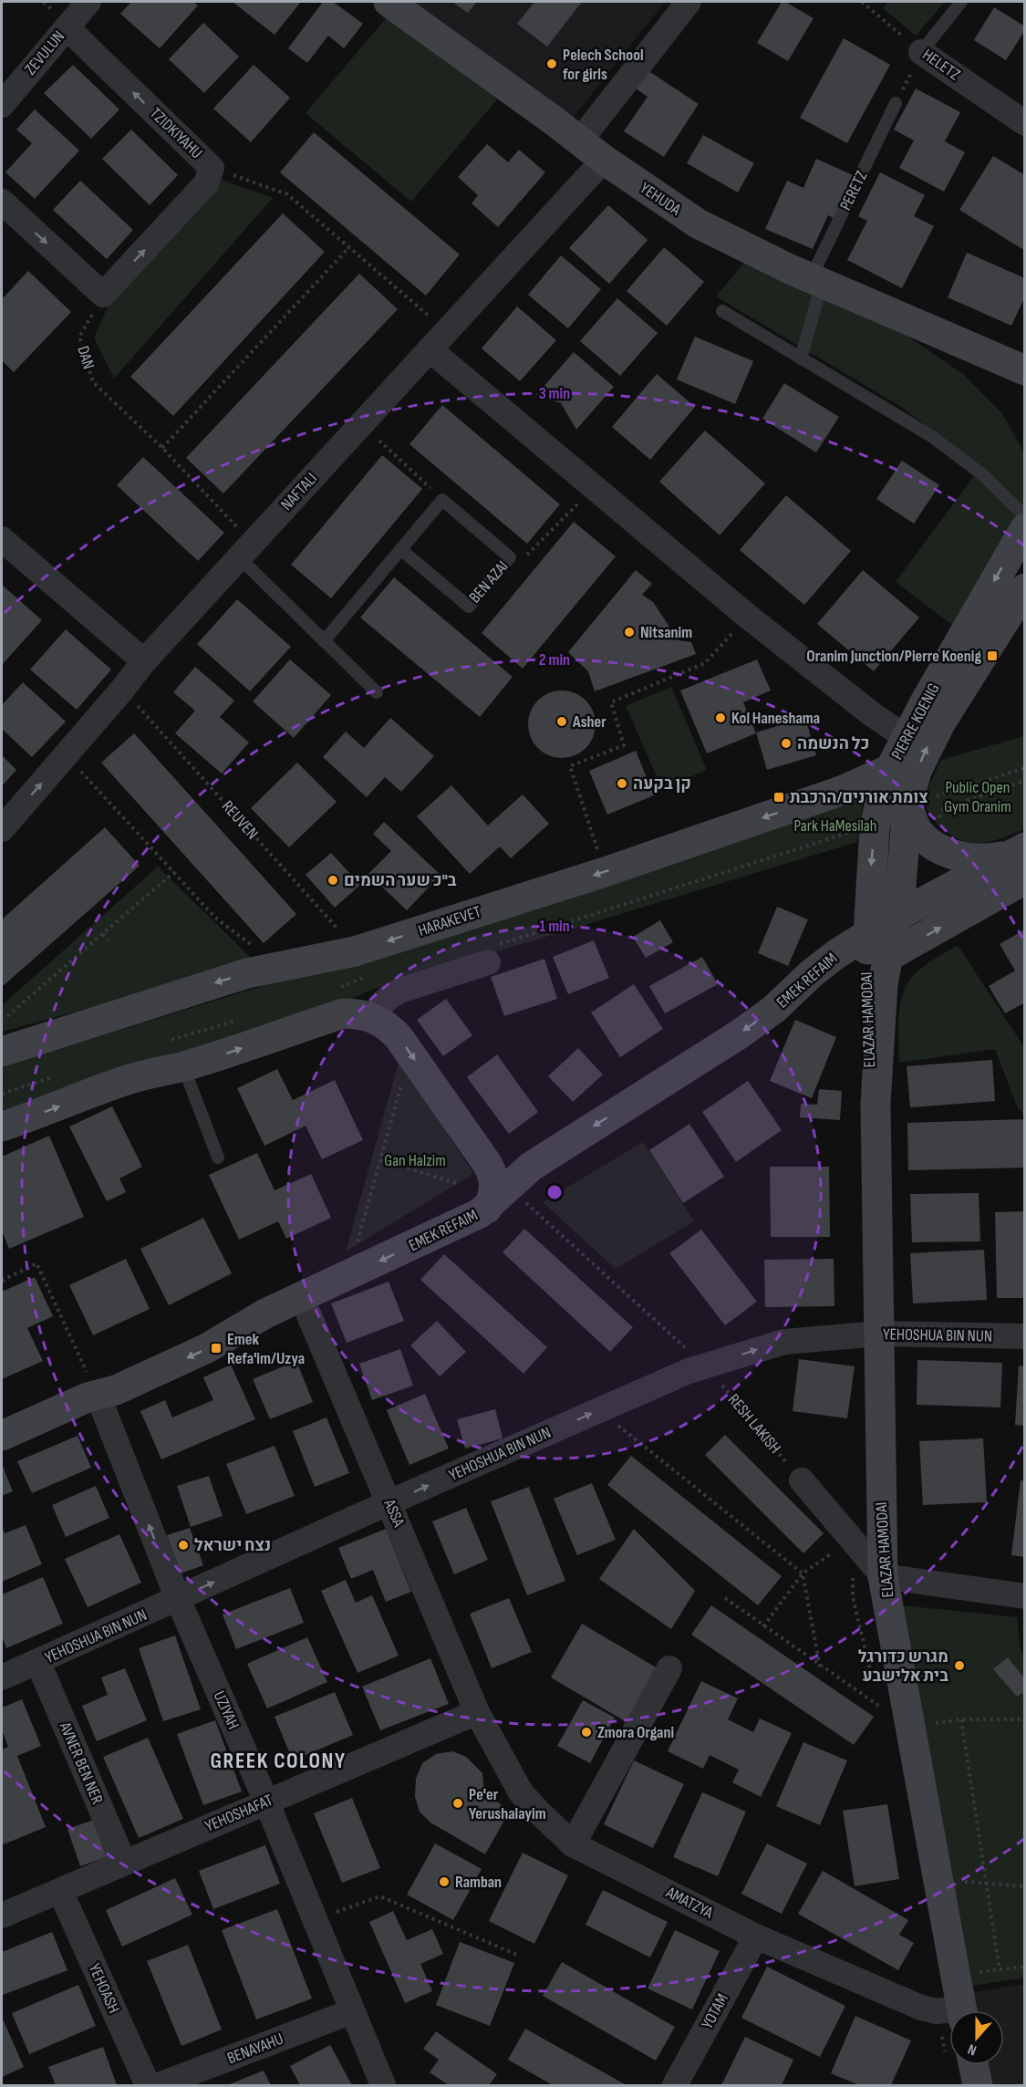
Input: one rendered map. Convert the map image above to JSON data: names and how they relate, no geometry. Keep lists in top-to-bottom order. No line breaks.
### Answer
{"streets":{"street":["ZEVULUN","HELETZ","TZIDKIYAHU","YEHUDA","NAFTALI","PIERRE KOENIG","HARAKEVET","EMEK REFAIM","ELAZAR HAMODAI","YEHOSHUA BIN NUN","ASSA","UZIYAH","AVNER BEN NER","YEHOSHAFAT","AMATZYA","YEHOASH","YOTAM","BENAYAHU"],"lane":["PERETZ","BEN AZAI"],"path":["DAN","REUVEN","RESH LAKISH"]},"crossings":[["ZEVULUN","TZIDKIYAHU"],["TZIDKIYAHU","DAN"],["PERETZ","YEHUDA"],["YEHUDA","NAFTALI"],["NAFTALI","REUVEN"],["PIERRE KOENIG","HARAKEVET"],["PIERRE KOENIG","EMEK REFAIM"],["PIERRE KOENIG","ELAZAR HAMODAI"],["REUVEN","HARAKEVET"],["EMEK REFAIM","ELAZAR HAMODAI"],["EMEK REFAIM","RESH LAKISH"],["EMEK REFAIM","UZIYAH"],["ELAZAR HAMODAI","YEHOSHUA BIN NUN"],["YEHOSHUA BIN NUN","RESH LAKISH"],["YEHOSHUA BIN NUN","ASSA"],["YEHOSHUA BIN NUN","UZIYAH"],["YEHOSHUA BIN NUN","AVNER BEN NER"],["ASSA","YEHOSHAFAT"],["ASSA","AMATZYA"],["UZIYAH","YEHOSHAFAT"],["UZIYAH","BENAYAHU"],["AVNER BEN NER","YEHOSHAFAT"],["YEHOSHAFAT","AMATZYA"],["YEHOSHAFAT","YEHOASH"],["AMATZYA","YOTAM"]],"one_way":["YEHOSHUA BIN NUN"],"districts":["GREEK COLONY"],"parks":["Public Open Gym Oranim","Park HaMesilah","Gan HaIzim"],"places":{"other":["Pelech School for girls","Nitsanim","Kol Haneshama","Asher","כל הנשמה","קן בקעה","ב\"כ שער השמים","נצח ישראל","מגרש כדורגל בית אלישבע","Zmora Organi","Pe'er Yerushalayim","Ramban"],"transit":["Oranim Junction/Pierre Koenig","צומת אורנים/הרכבת","Emek Refa'im/Uzya"]},"north":"bottom","rings":["3 min","2 min","1 min"]}
